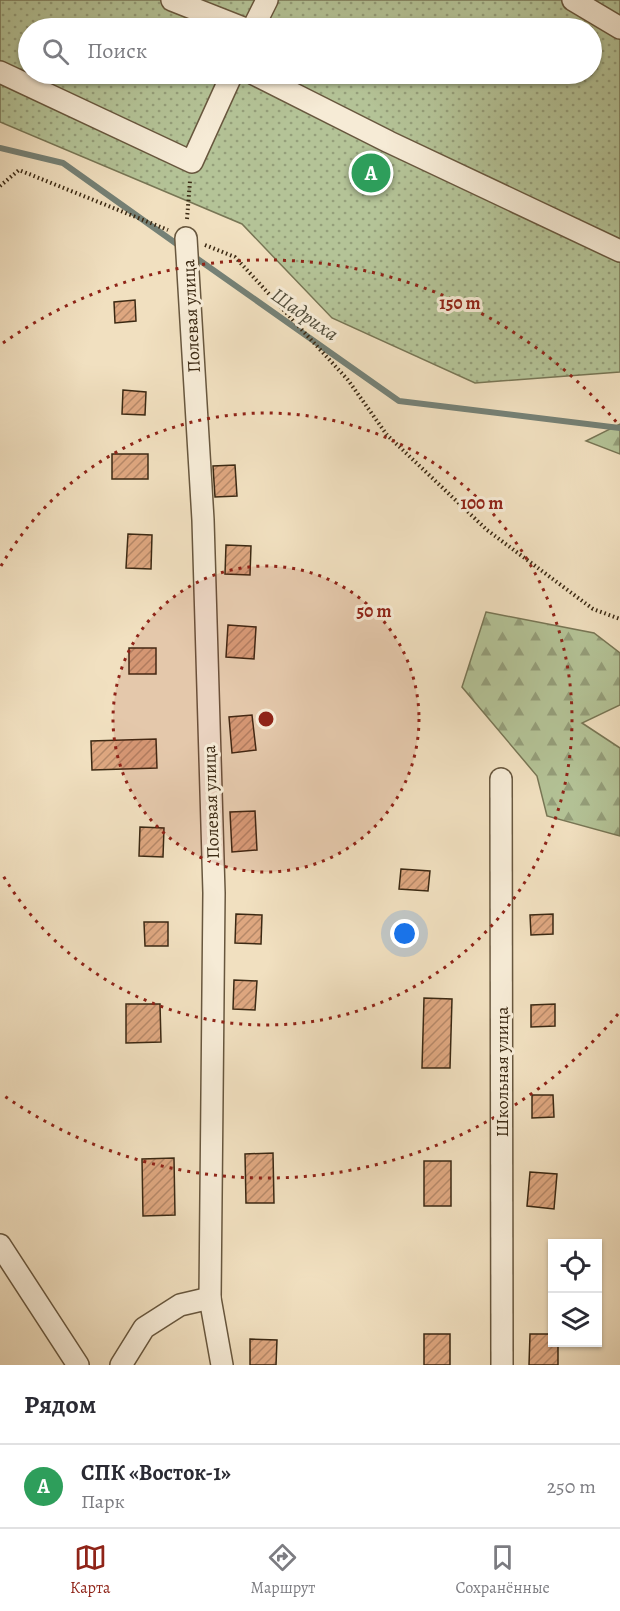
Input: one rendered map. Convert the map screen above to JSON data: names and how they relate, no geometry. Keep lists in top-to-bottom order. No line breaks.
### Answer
{"streets":{"street":["Полевая улица","Школьная улица"]},"water":["Шадриха"],"page":{"search":"Поиск","pins":"A","heading":"Рядом","list":[{"mark":"A","name":"СПК «Восток-1»","note":"Парк","value":"250 m"}],"nav":["Карта","Маршрут","Сохранённые"]},"rings":["150 m","100 m","50 m"]}
